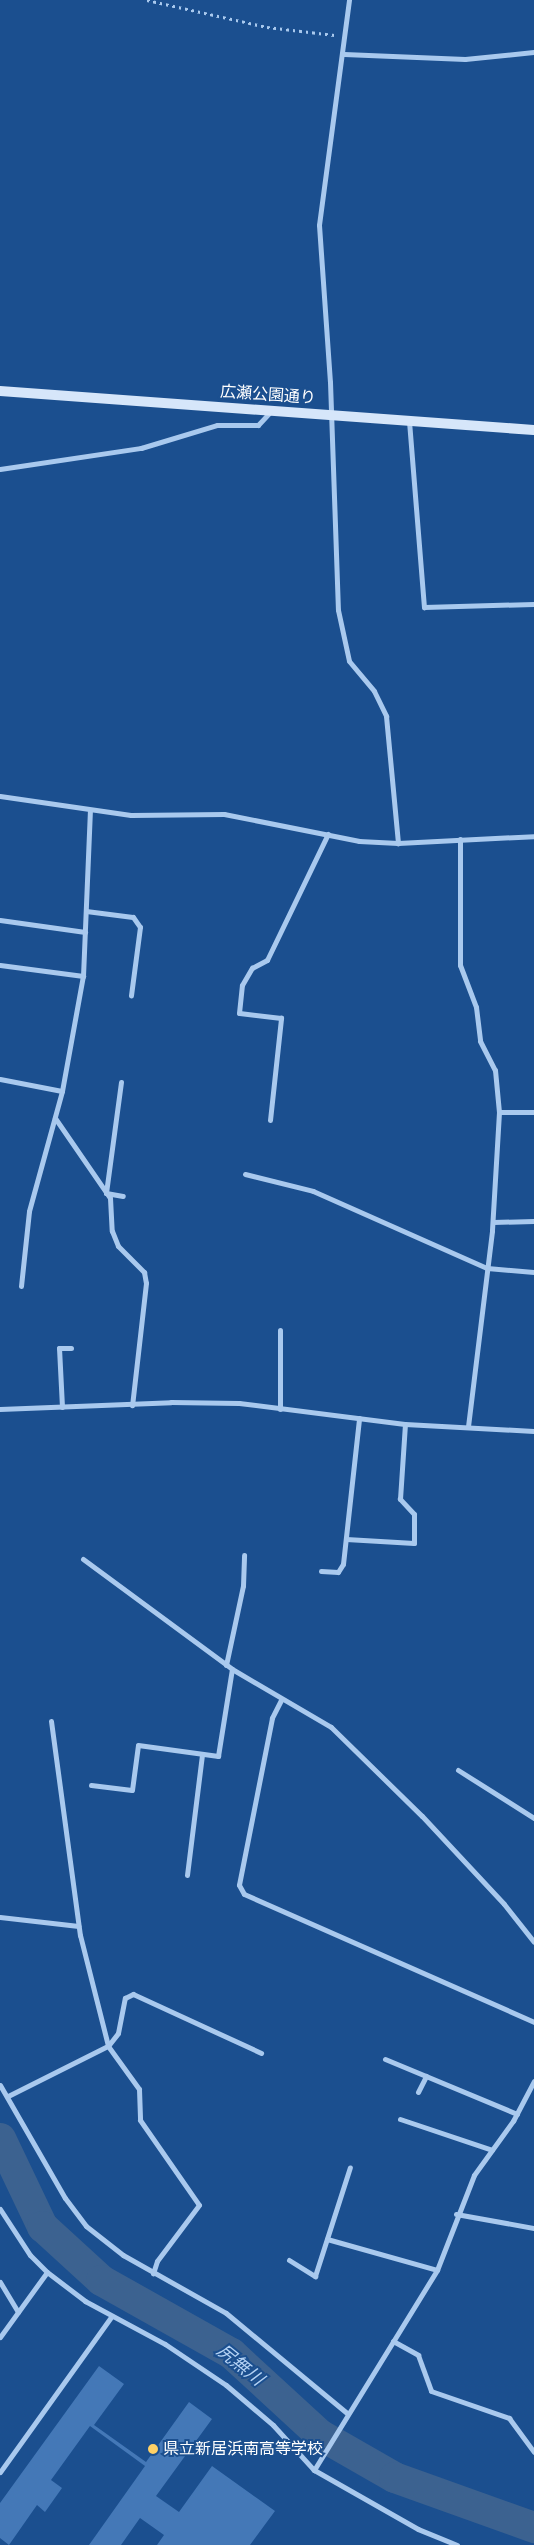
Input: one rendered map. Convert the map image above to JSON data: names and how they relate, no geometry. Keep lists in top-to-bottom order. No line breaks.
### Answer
{"streets":{"street":["広瀬公園通り"]},"water":["尻無川"],"places":["県立新居浜南高等学校"]}
